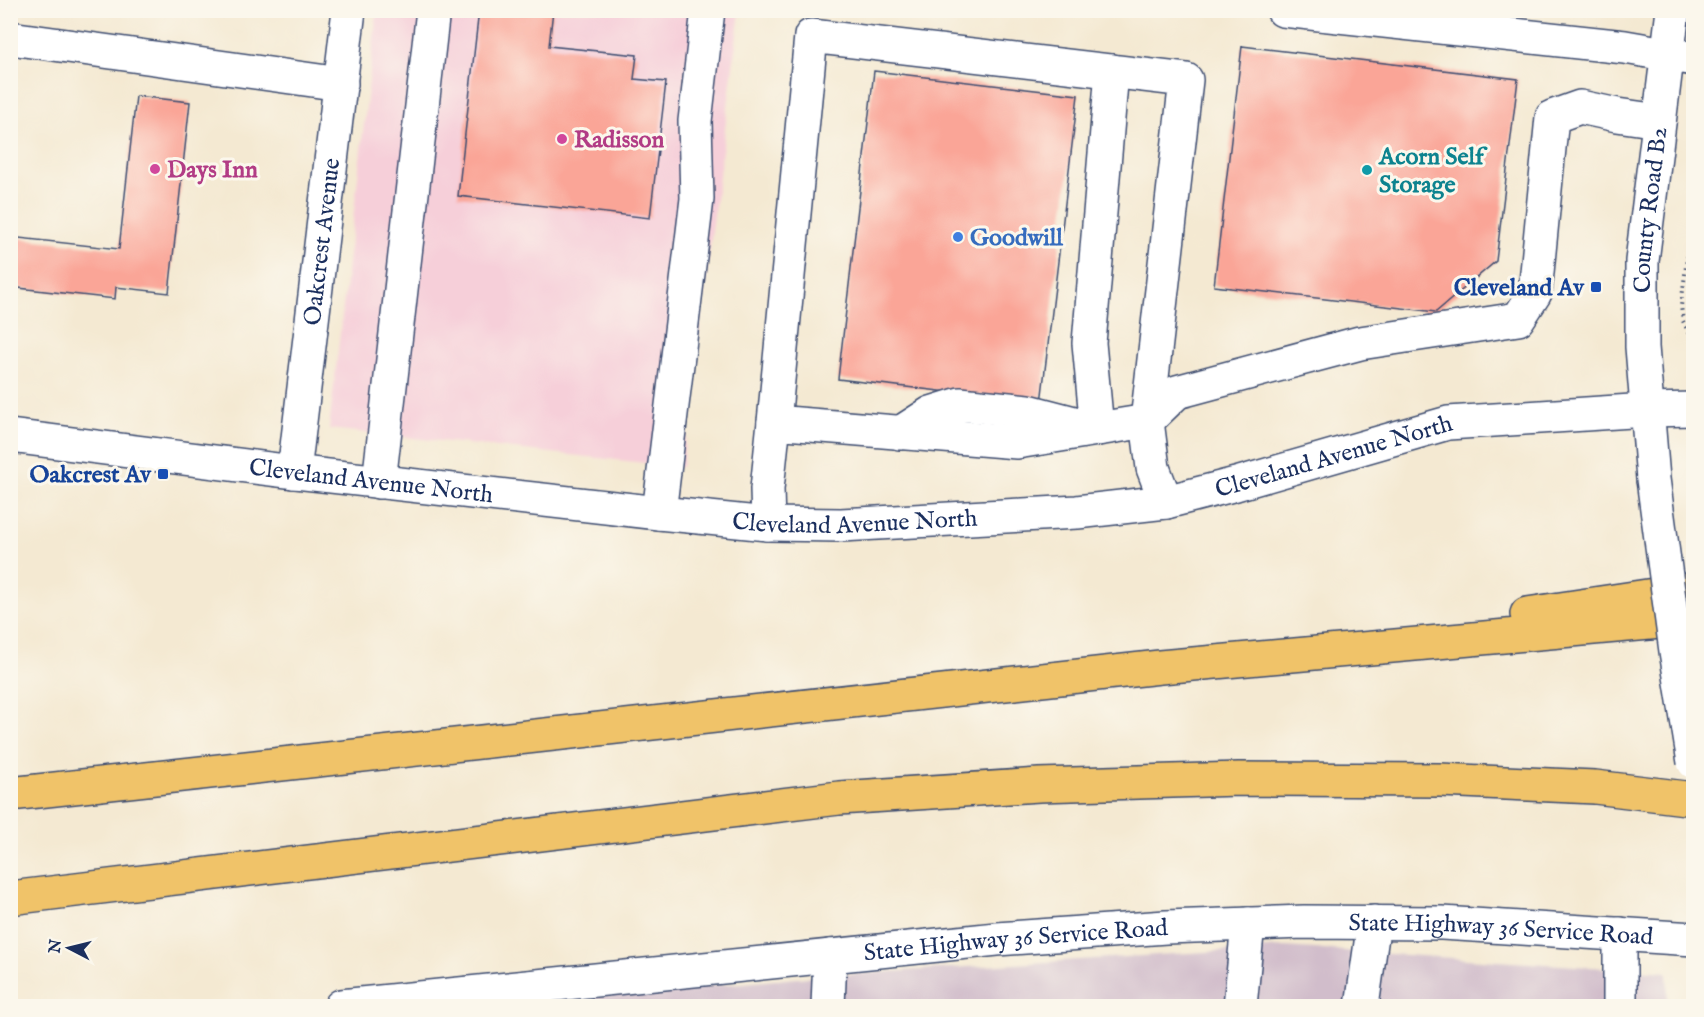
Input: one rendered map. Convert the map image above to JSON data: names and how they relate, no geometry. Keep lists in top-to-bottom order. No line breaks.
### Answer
{"streets":{"street":["County Road B2","Oakcrest Avenue","Cleveland Avenue North","State Highway 36 Service Road"]},"crossings":[["County Road B2","Cleveland Avenue North"],["Oakcrest Avenue","Cleveland Avenue North"]],"places":{"other":["Radisson","Days Inn","Acorn Self Storage","Goodwill"],"transit":["Cleveland Av","Oakcrest Av"]},"north":"left"}
